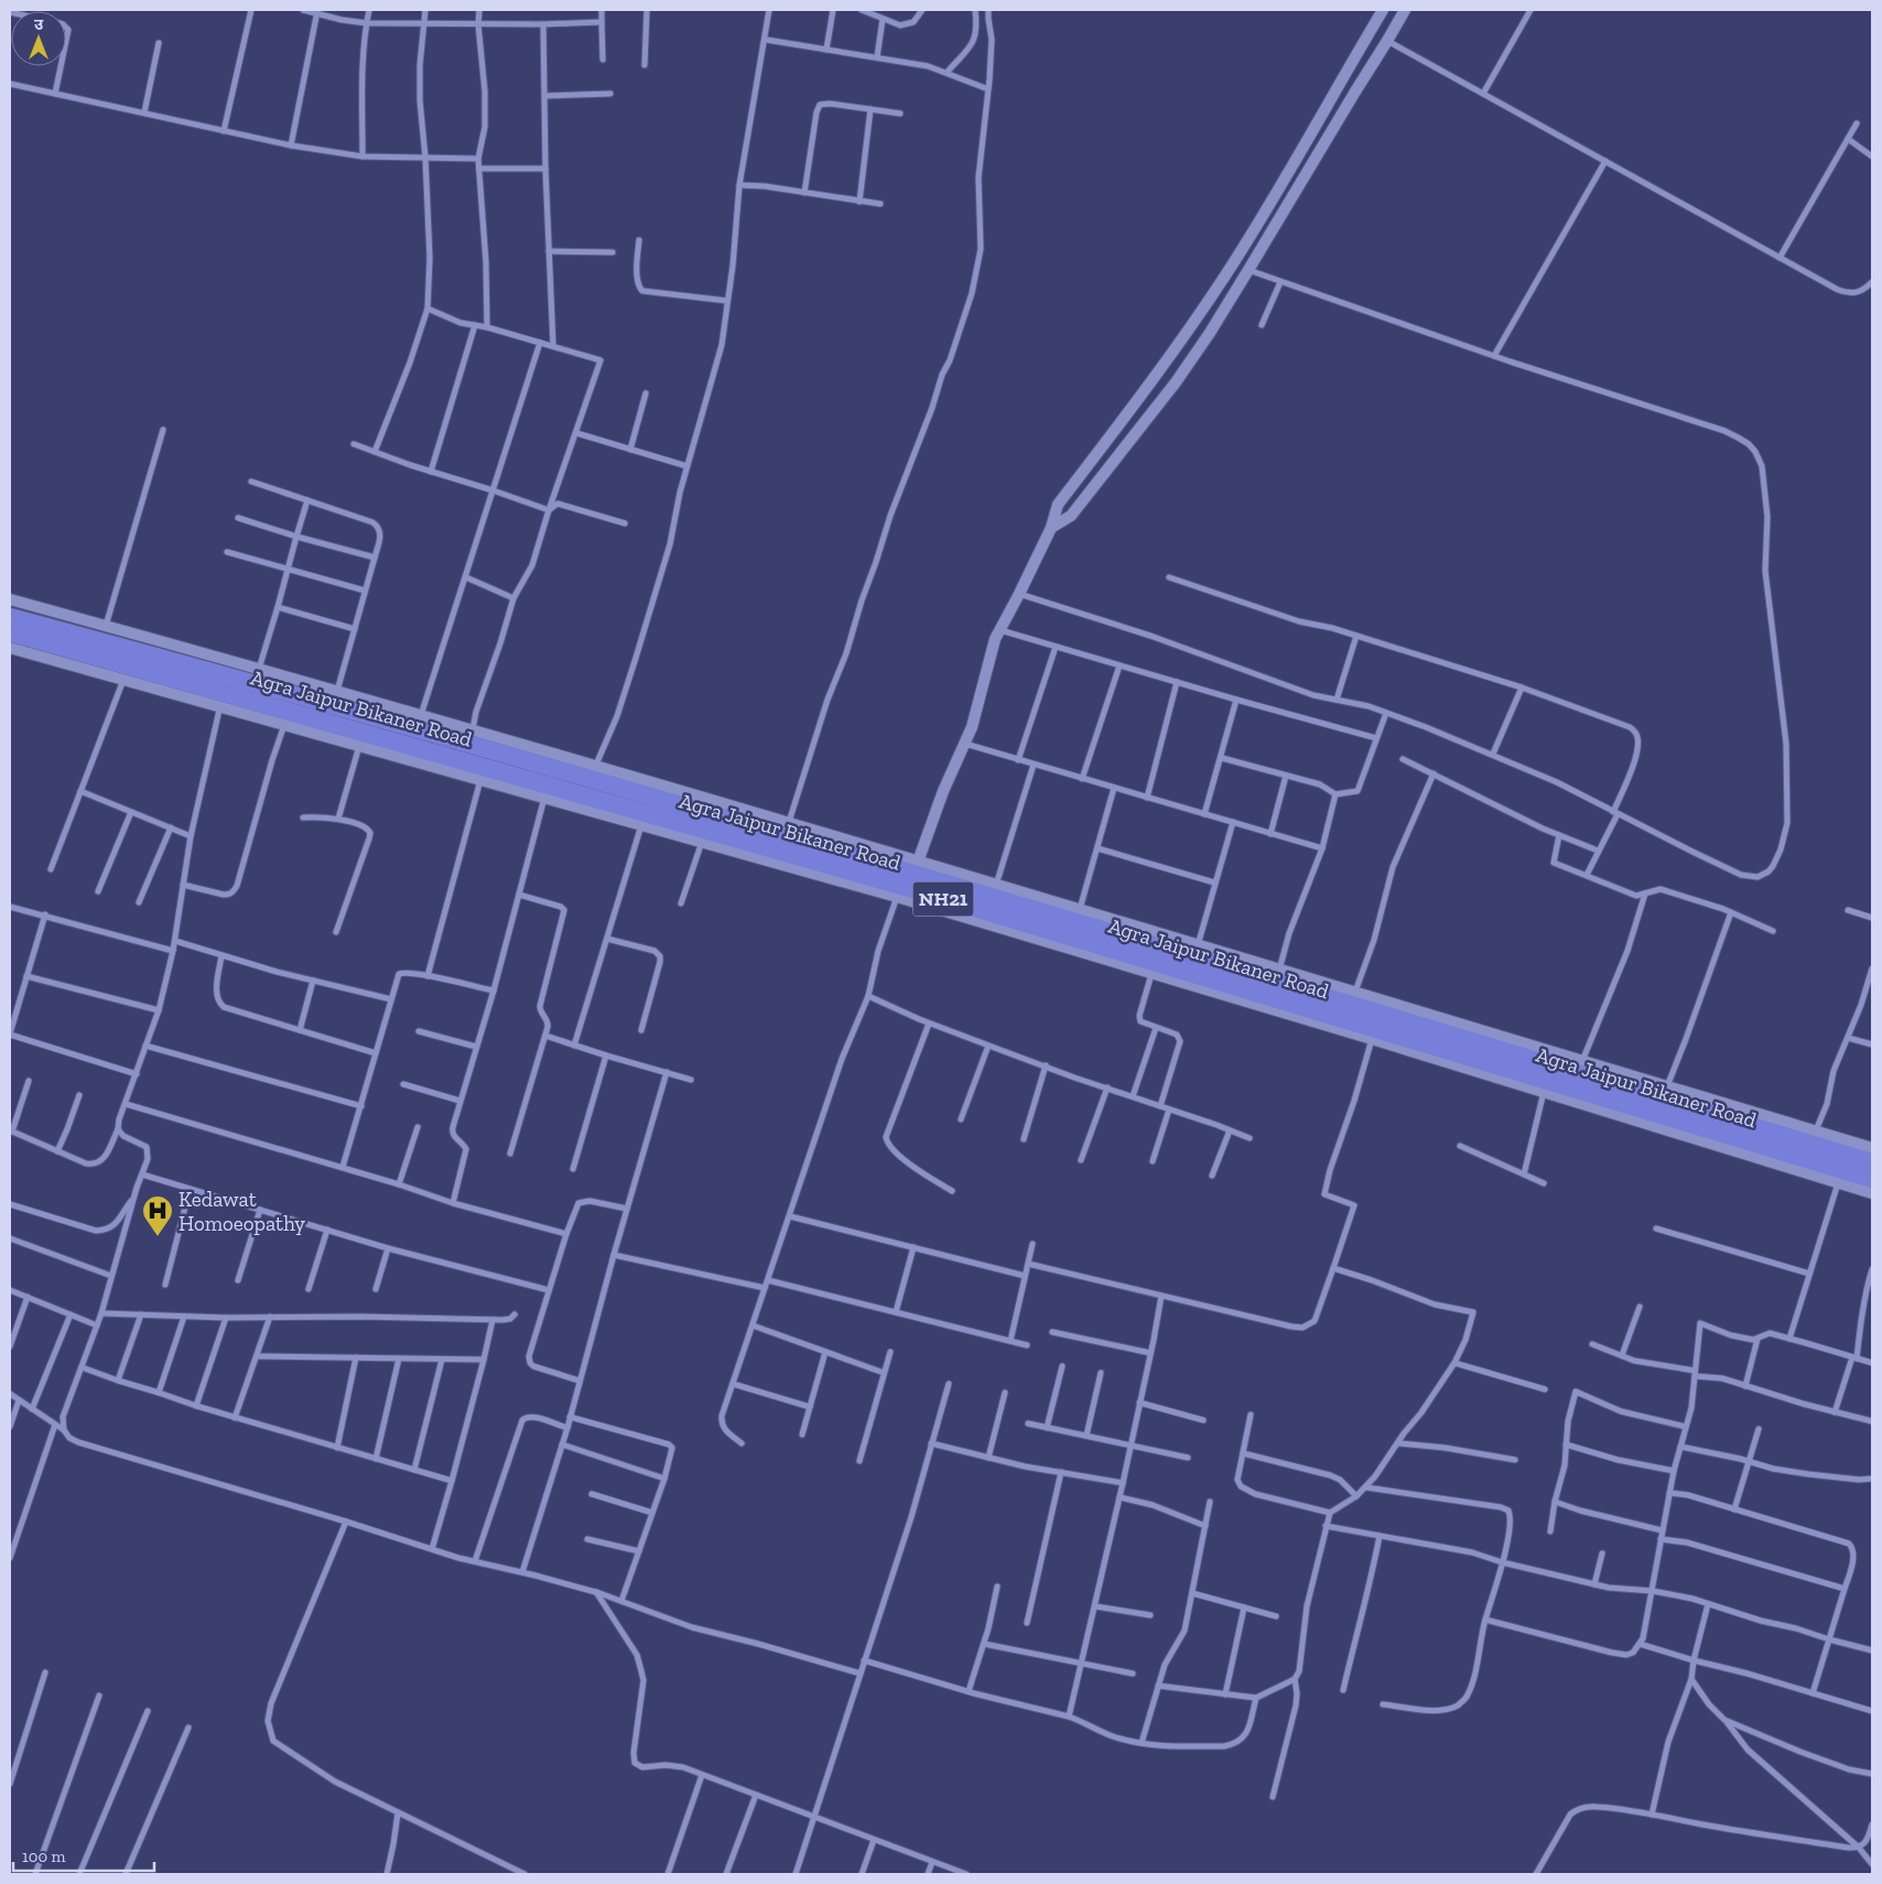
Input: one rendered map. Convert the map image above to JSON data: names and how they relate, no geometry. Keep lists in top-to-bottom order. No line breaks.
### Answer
{"streets":{"highway":["Agra Jaipur Bikaner Road","NH21"]},"places":{"hospital":["Kedawat Homoeopathy"]},"scale_bar":"100 m","north":"top"}
